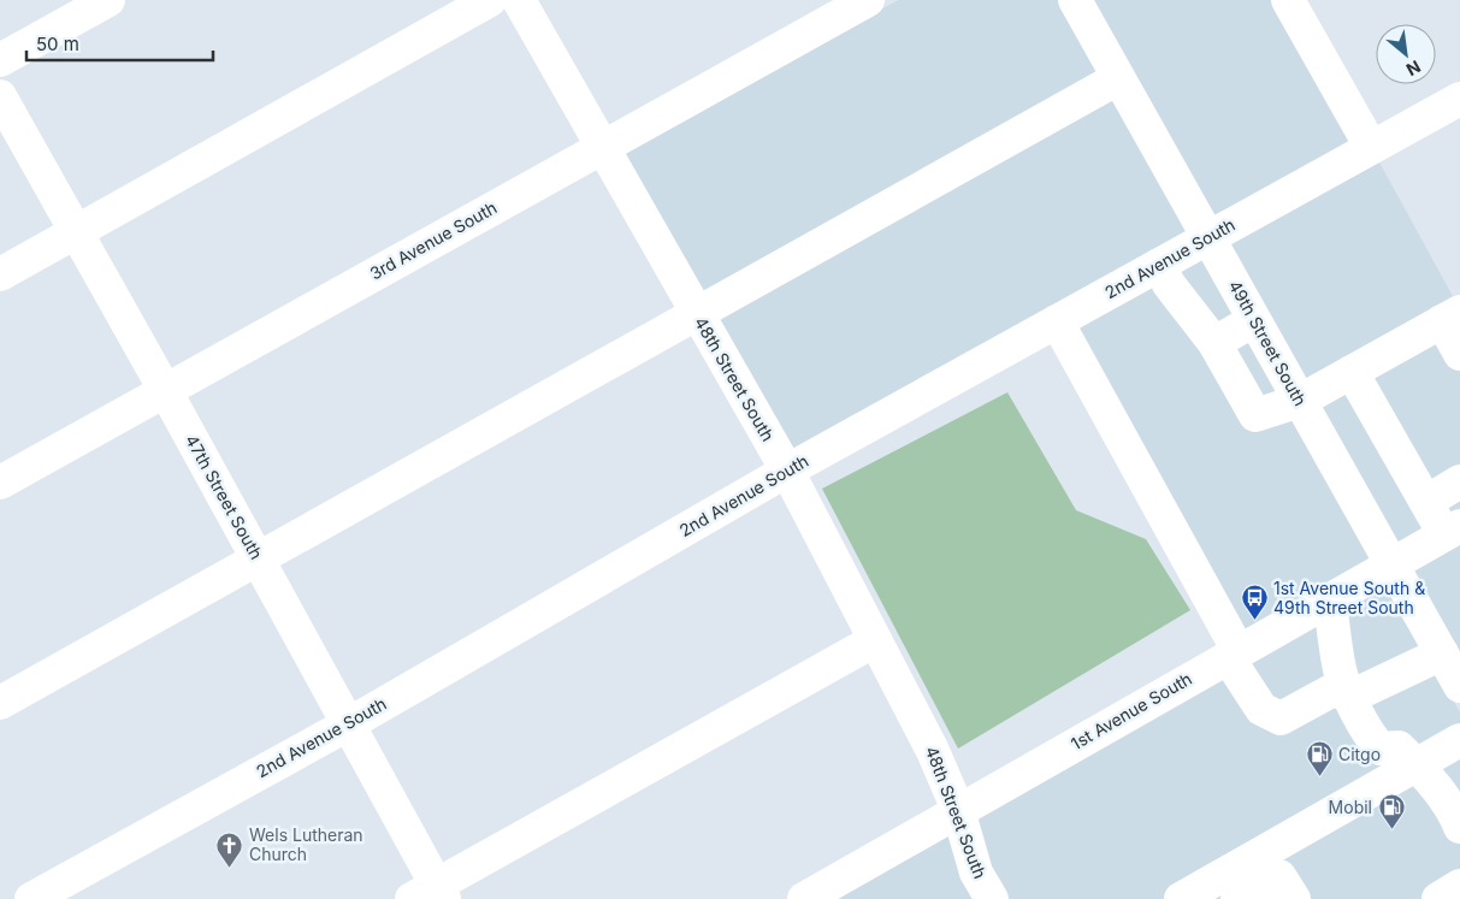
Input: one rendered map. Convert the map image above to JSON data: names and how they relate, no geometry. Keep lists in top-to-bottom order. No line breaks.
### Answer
{"streets":{"street":["3rd Avenue South","2nd Avenue South","49th Street South","48th Street South","47th Street South","1st Avenue South"]},"crossings":[["3rd Avenue South","48th Street South"],["3rd Avenue South","47th Street South"],["2nd Avenue South","49th Street South"],["2nd Avenue South","48th Street South"],["2nd Avenue South","47th Street South"],["49th Street South","1st Avenue South"],["48th Street South","1st Avenue South"]],"places":{"bus stop":["1st Avenue South & 49th Street South"],"fuel station":["Citgo","Mobil"],"church":["Wels Lutheran Church"]},"scale_bar":"50 m","north":"bottom right"}
